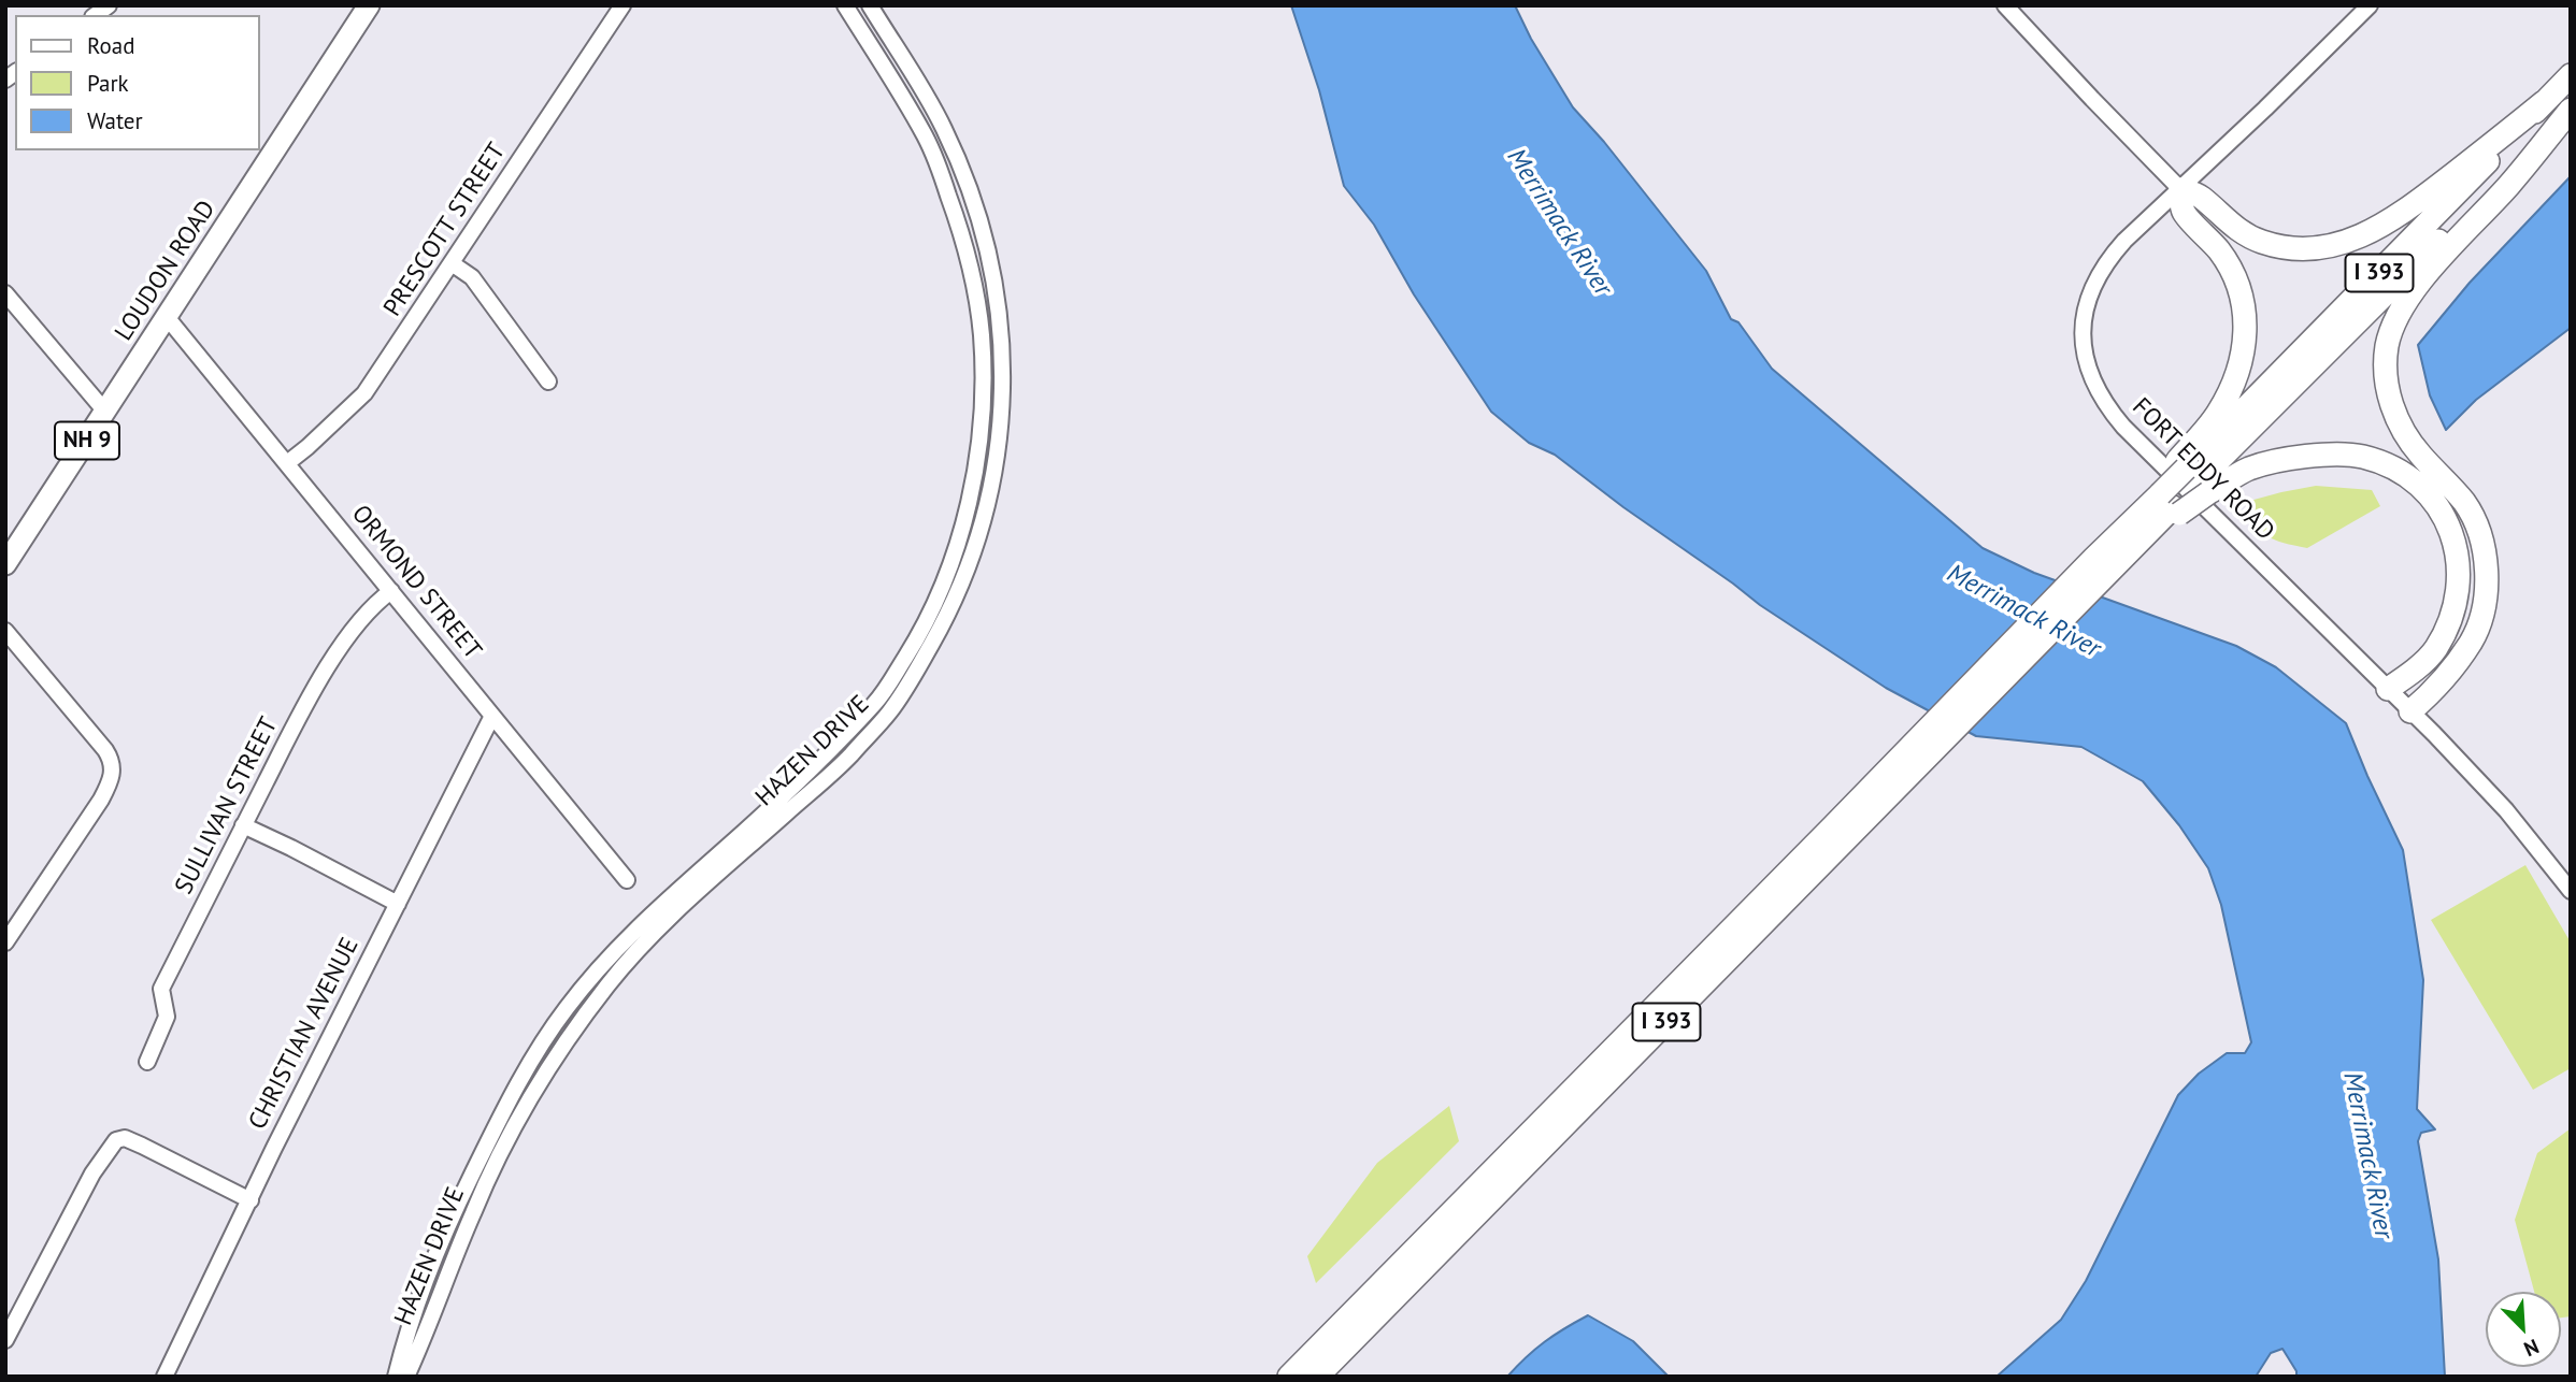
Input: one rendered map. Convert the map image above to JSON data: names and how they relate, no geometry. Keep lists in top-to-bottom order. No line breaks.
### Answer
{"streets":{"highway":["I 393"],"main road":["LOUDON ROAD","NH 9"],"street":["PRESCOTT STREET","FORT EDDY ROAD","ORMOND STREET","HAZEN DRIVE","SULLIVAN STREET","CHRISTIAN AVENUE"]},"crossings":[["PRESCOTT STREET","ORMOND STREET"],["LOUDON ROAD","ORMOND STREET"],["ORMOND STREET","SULLIVAN STREET"],["ORMOND STREET","CHRISTIAN AVENUE"]],"water":["Merrimack River"],"legend":["Road","Park","Water"],"north":"bottom right"}
